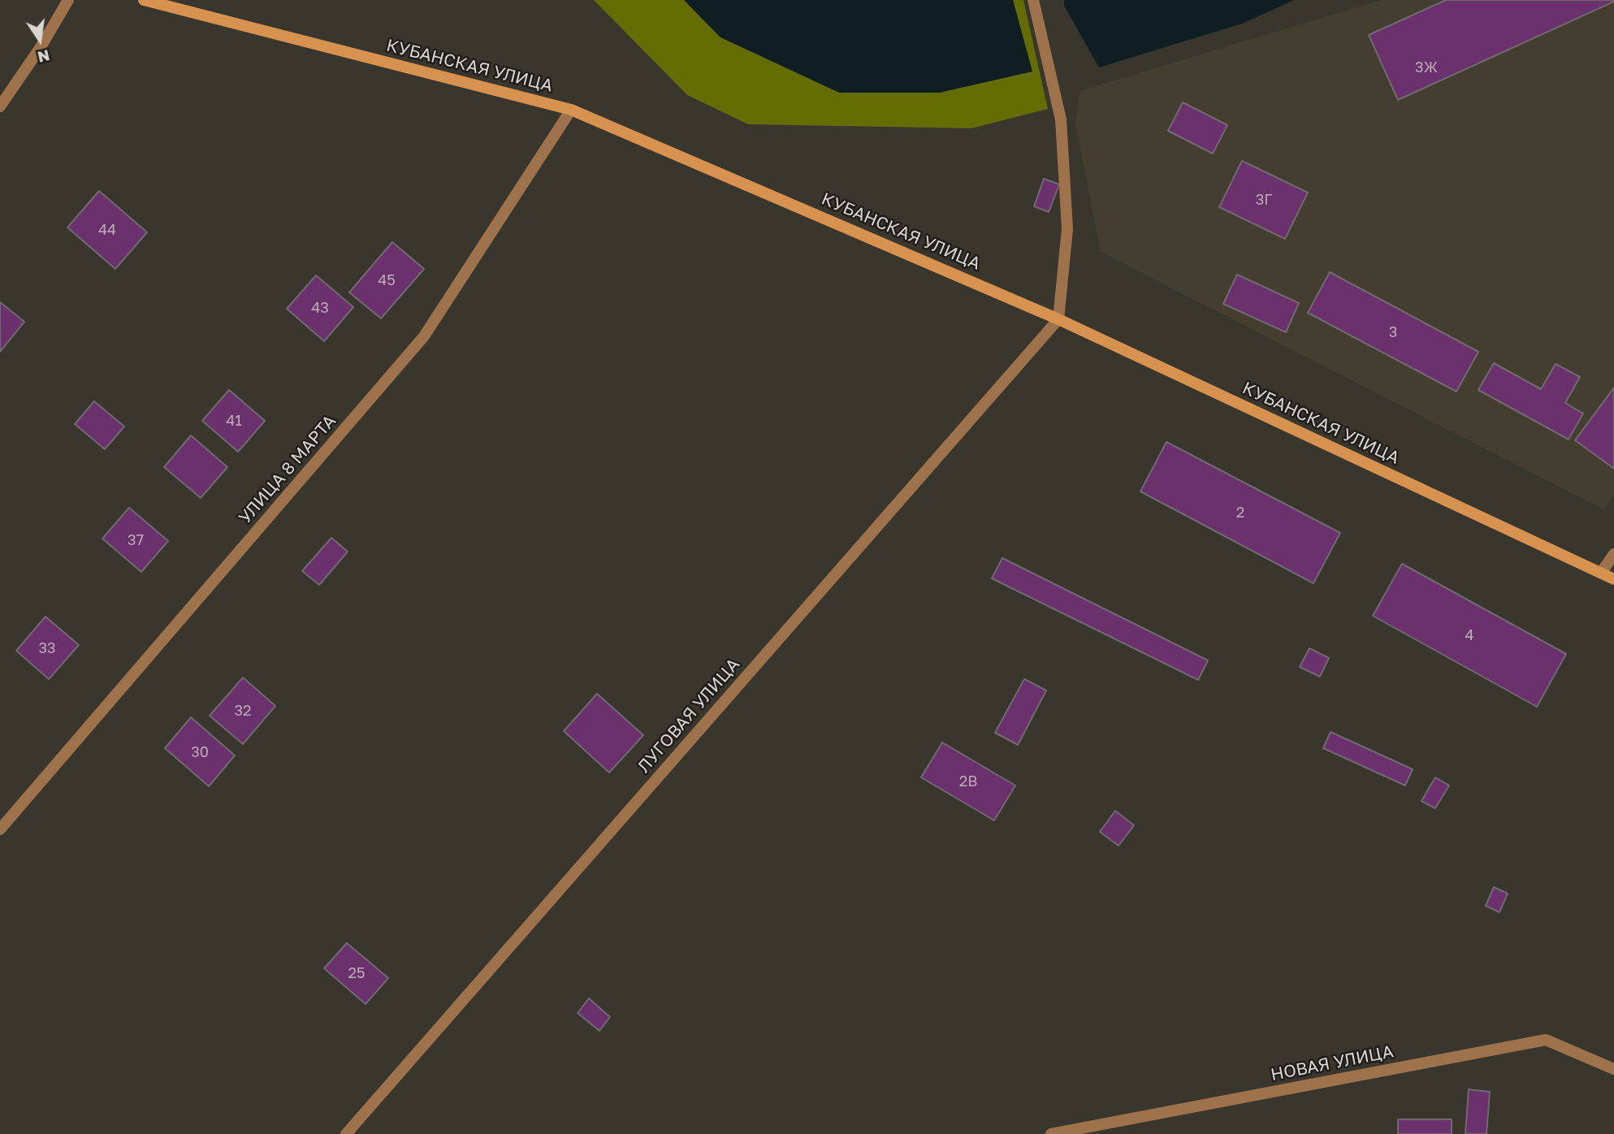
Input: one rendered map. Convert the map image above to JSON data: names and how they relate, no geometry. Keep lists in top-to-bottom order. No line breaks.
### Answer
{"streets":{"main road":["КУБАНСКАЯ УЛИЦА"],"street":["УЛИЦА 8 МАРТА","ЛУГОВАЯ УЛИЦА","НОВАЯ УЛИЦА"]},"crossings":[["КУБАНСКАЯ УЛИЦА","УЛИЦА 8 МАРТА"],["КУБАНСКАЯ УЛИЦА","ЛУГОВАЯ УЛИЦА"]],"house_numbers":["3Ж","3Г","44","45","43","3","41","2","37","4","33","32","30","2В","25"],"north":"bottom"}
